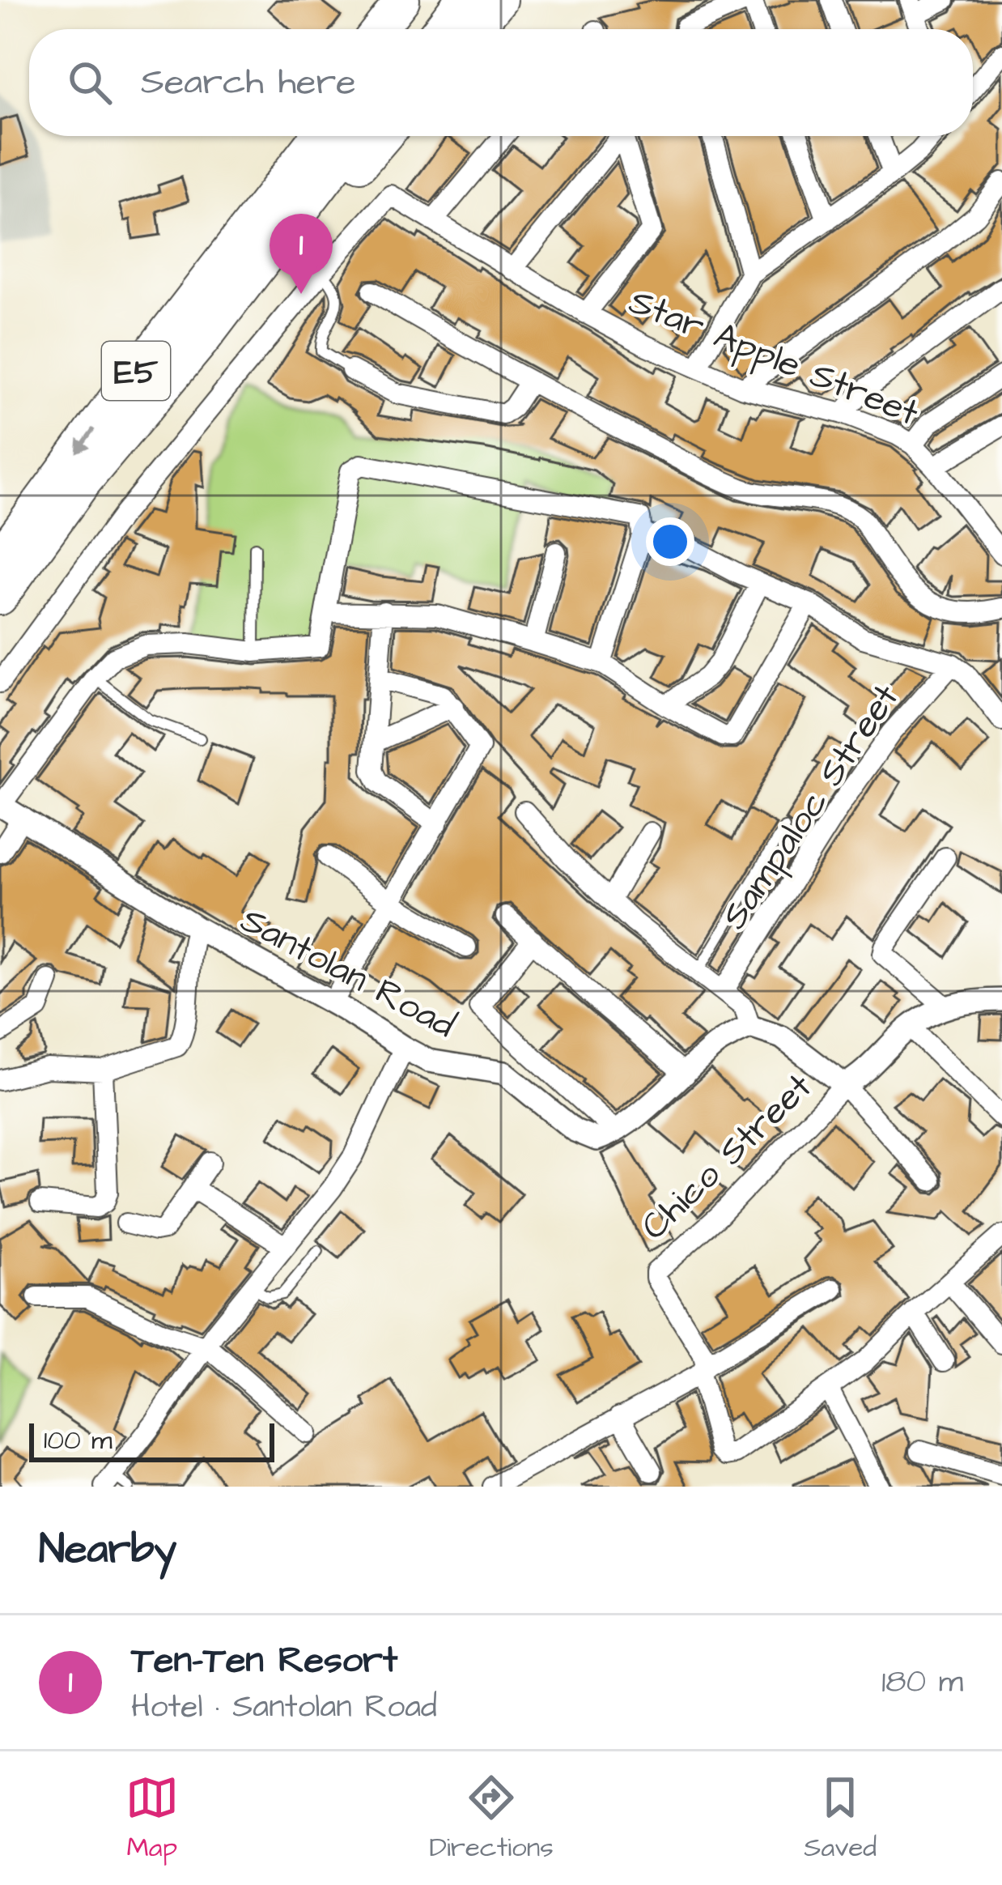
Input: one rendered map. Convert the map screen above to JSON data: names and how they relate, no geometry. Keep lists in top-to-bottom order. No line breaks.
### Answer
{"streets":{"highway":["E5"],"street":["Star Apple Street","Sampaloc Street","Santolan Road","Chico Street"]},"scale_bar":"100 m","page":{"search":"Search here","pins":"1","scale":"100 m","heading":"Nearby","list":[{"mark":"1","name":"Ten-Ten Resort","note":"Hotel · Santolan Road","value":"180 m"}],"nav":["Map","Directions","Saved"]}}
